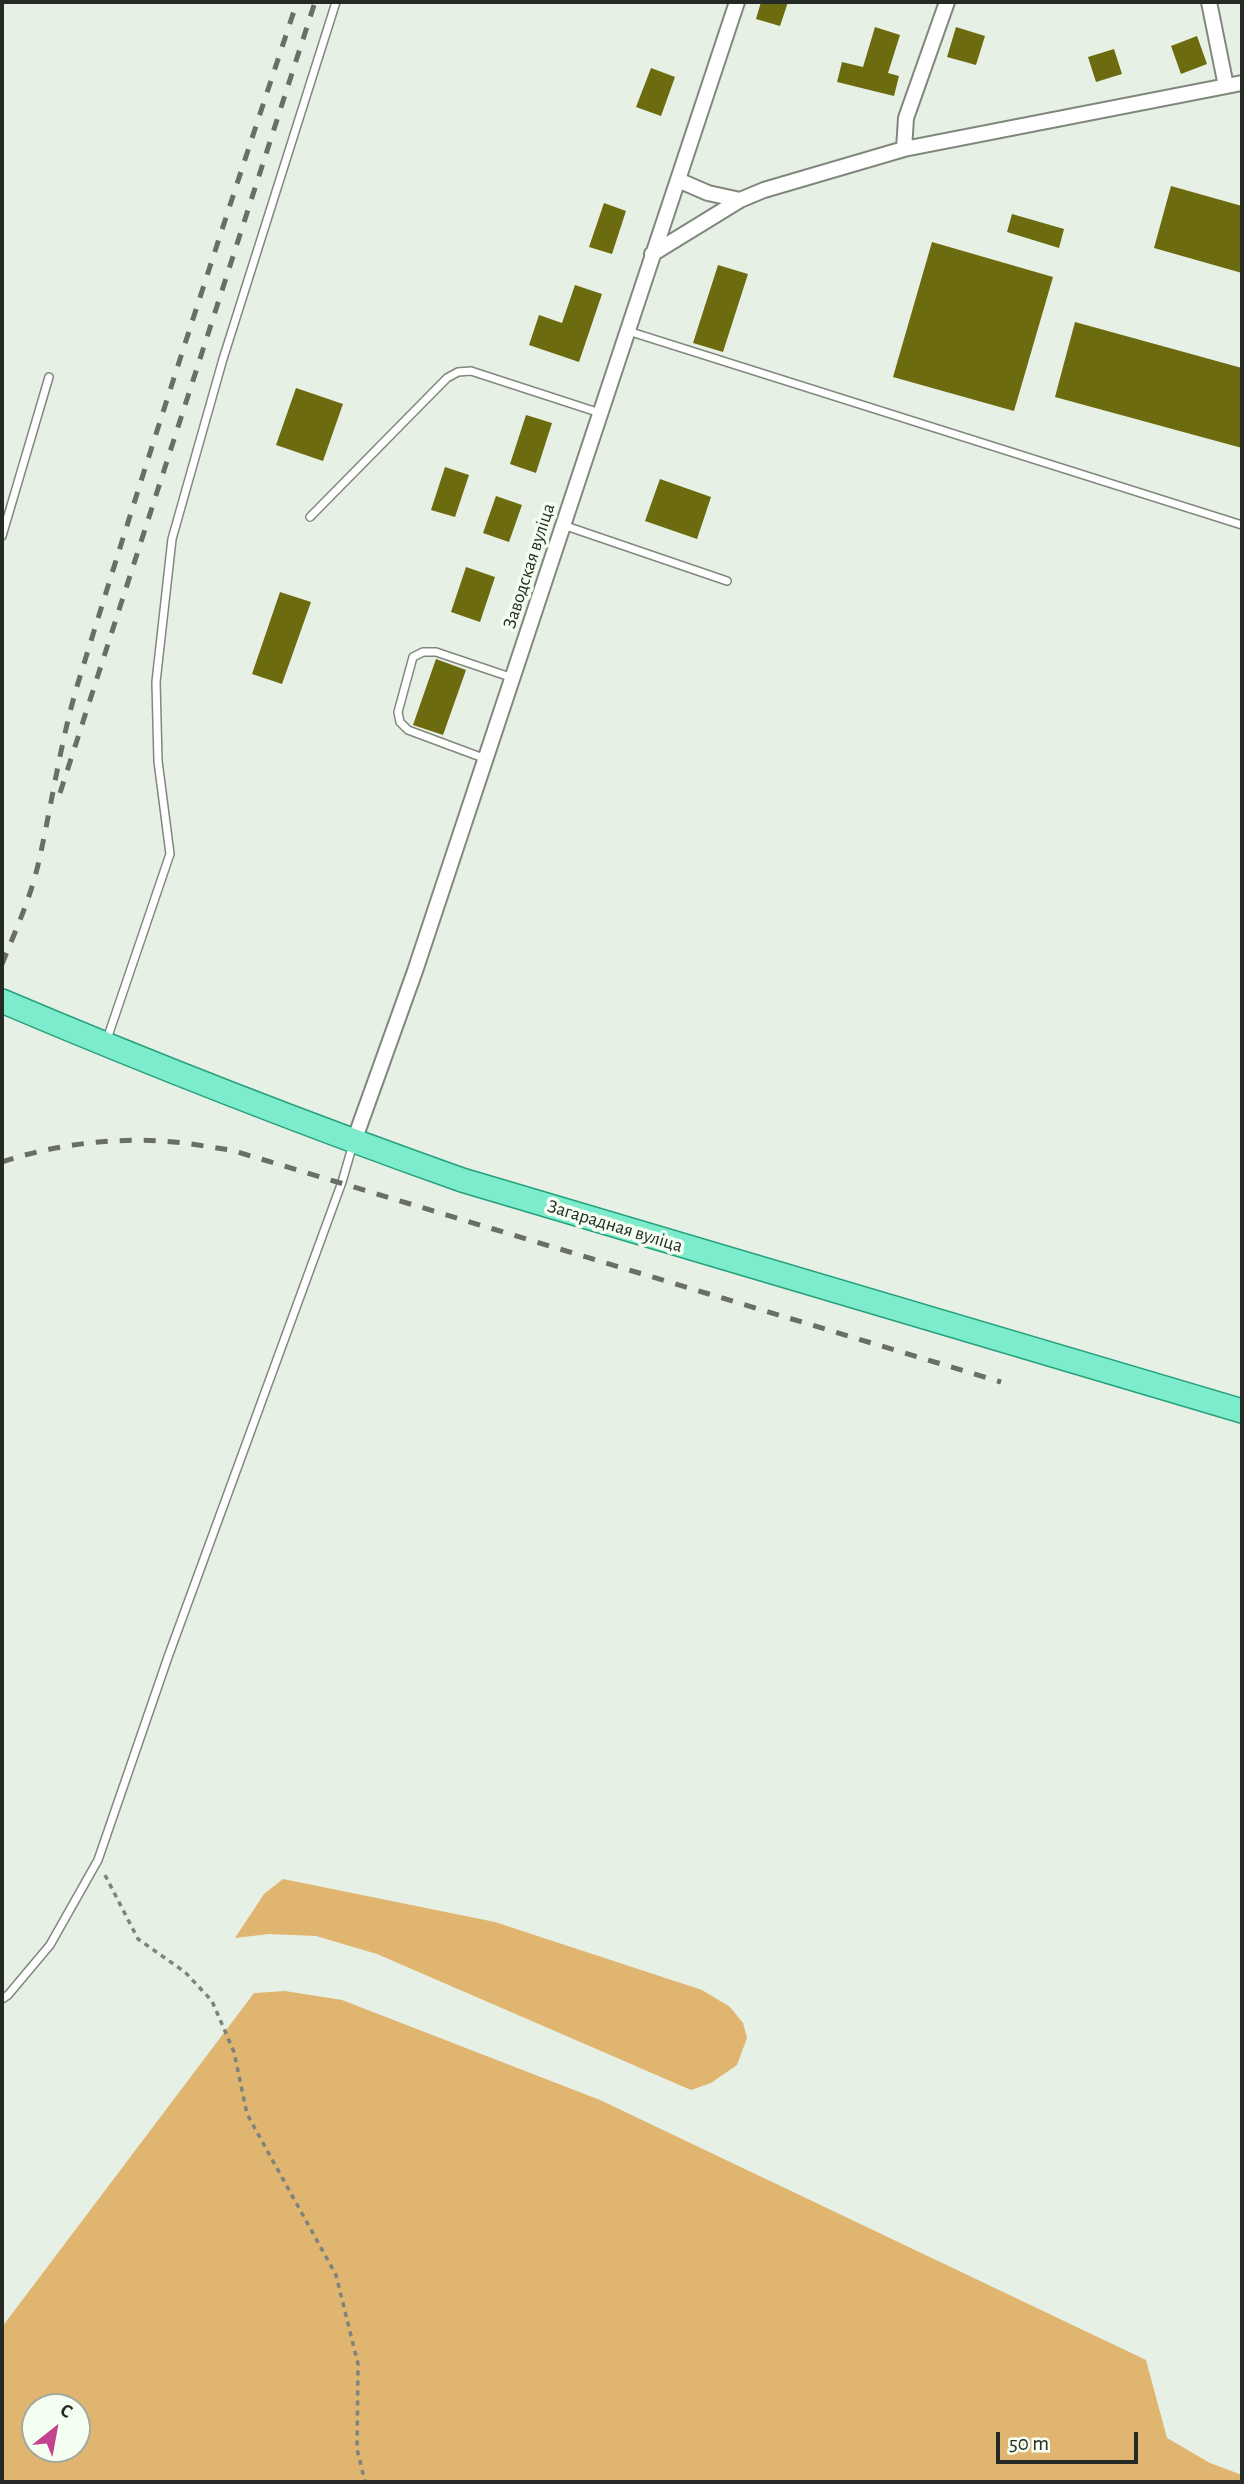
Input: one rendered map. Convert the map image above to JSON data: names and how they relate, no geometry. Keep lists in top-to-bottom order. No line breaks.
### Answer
{"streets":{"main road":["Загарадная вуліца"],"street":["Заводская вуліца"]},"crossings":[["Заводская вуліца","Загарадная вуліца"]],"scale_bar":"50 m","north":"top right"}
